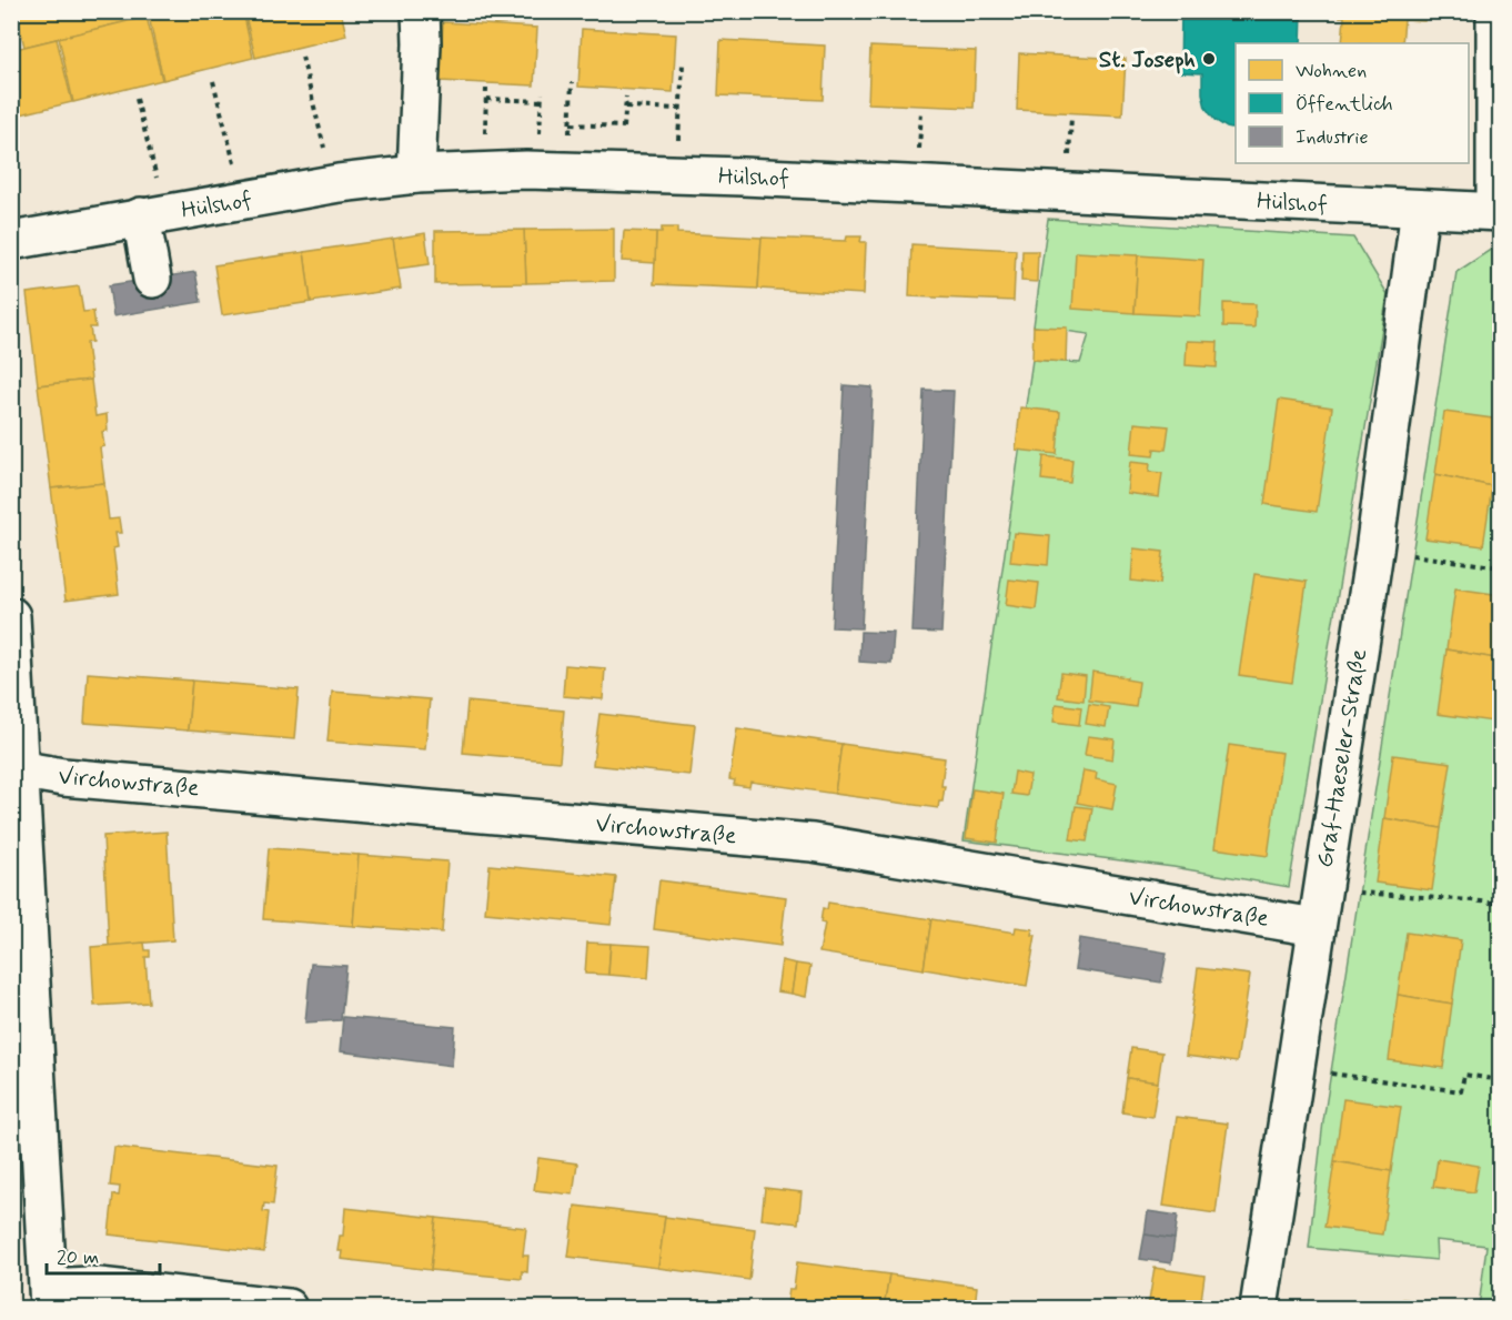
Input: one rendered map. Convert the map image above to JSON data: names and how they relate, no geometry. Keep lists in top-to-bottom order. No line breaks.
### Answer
{"streets":{"street":["Hülshof","Graf-Haeseler-Straße","Virchowstraße"]},"crossings":[["Hülshof","Graf-Haeseler-Straße"],["Graf-Haeseler-Straße","Virchowstraße"]],"places":["St. Joseph"],"legend":["Wohnen","Öffentlich","Industrie"],"scale_bar":"20 m"}
